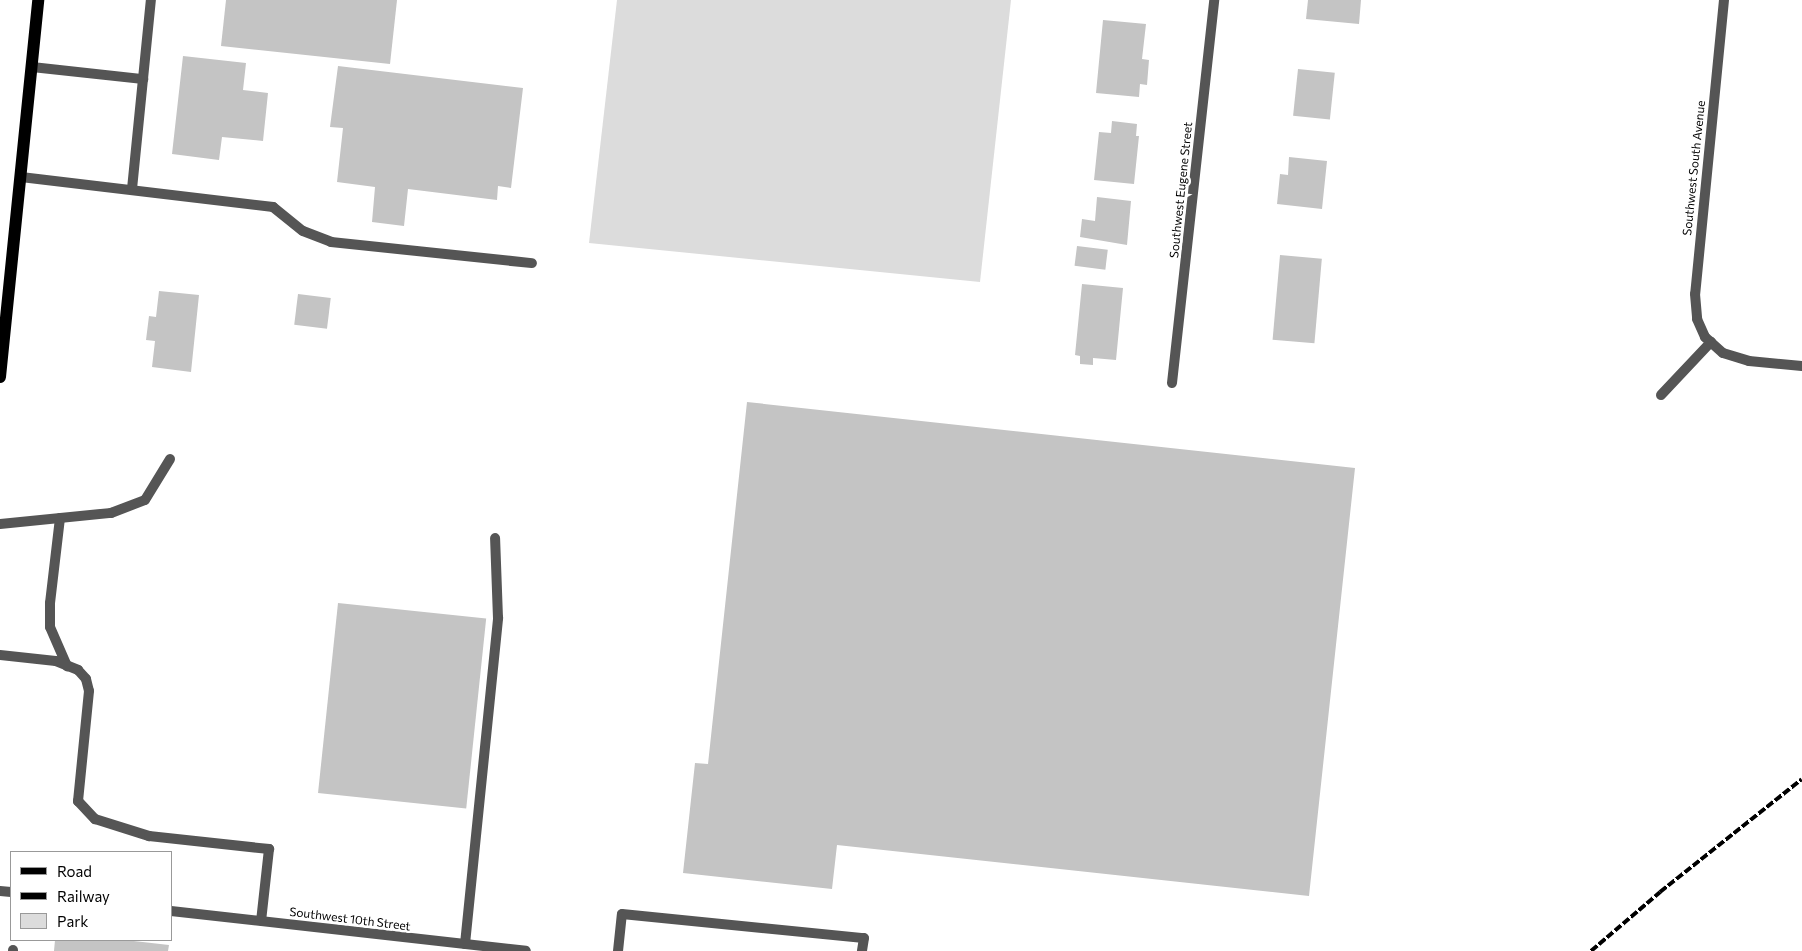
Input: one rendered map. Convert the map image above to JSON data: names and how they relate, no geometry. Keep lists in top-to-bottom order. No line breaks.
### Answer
{"streets":{"street":["Southwest South Avenue","Southwest Eugene Street","Southwest 10th Street"]},"legend":["Road","Railway","Park"]}
